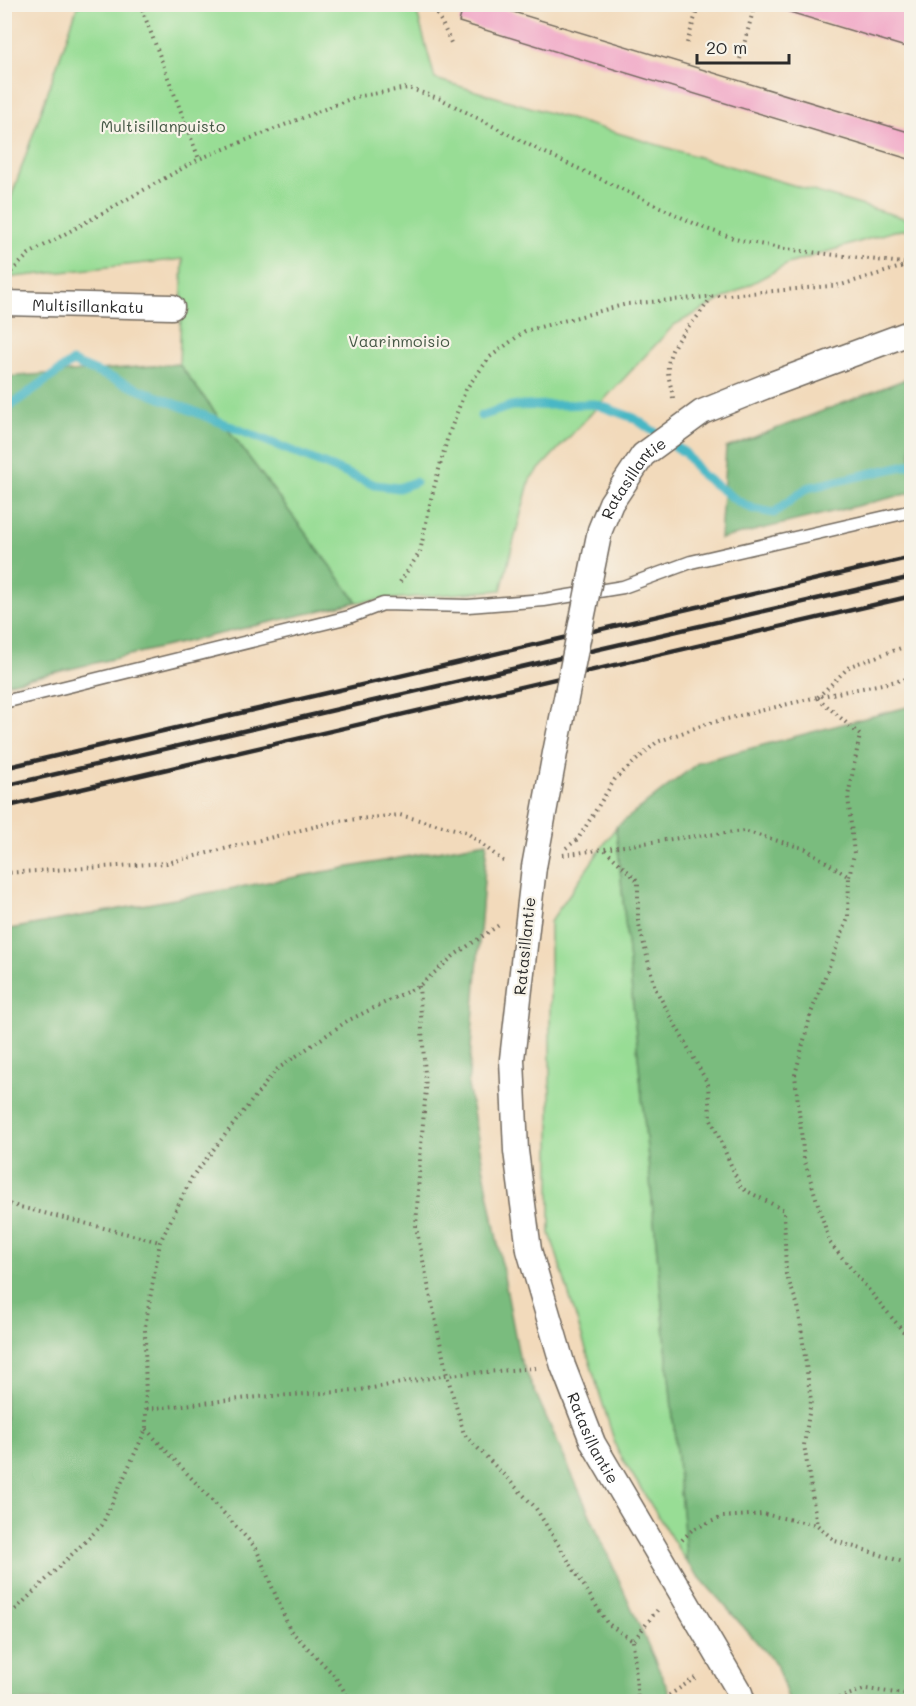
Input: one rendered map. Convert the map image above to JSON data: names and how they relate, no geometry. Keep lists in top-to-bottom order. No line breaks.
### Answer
{"streets":{"street":["Multisillankatu","Ratasillantie"]},"parks":["Multisillanpuisto","Vaarinmoisio"],"scale_bar":"20 m"}
